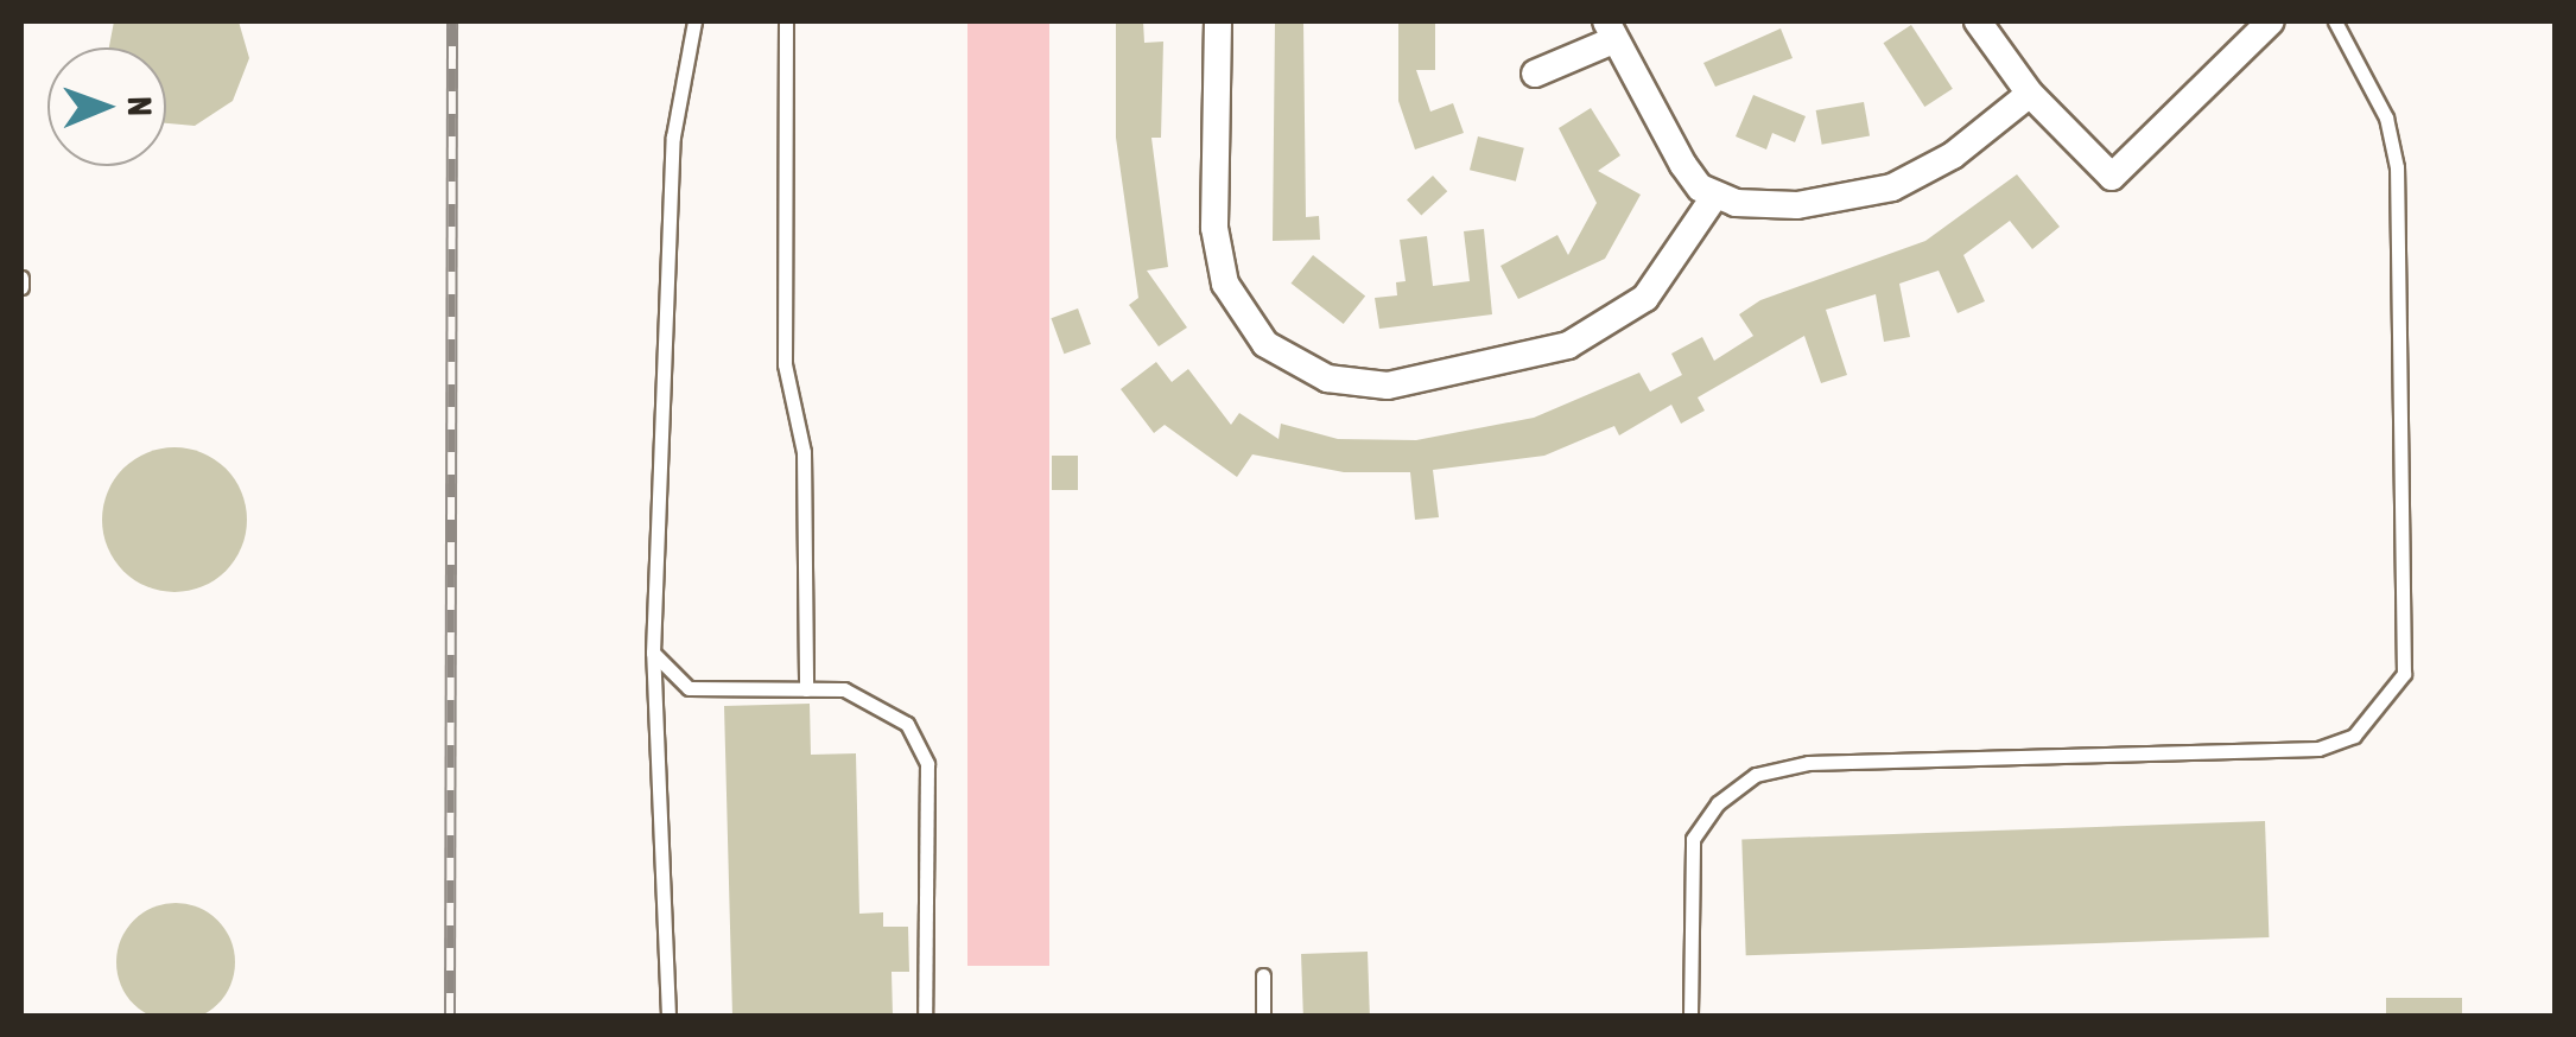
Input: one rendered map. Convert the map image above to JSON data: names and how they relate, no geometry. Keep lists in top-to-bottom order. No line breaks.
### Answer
{"north":"right"}
